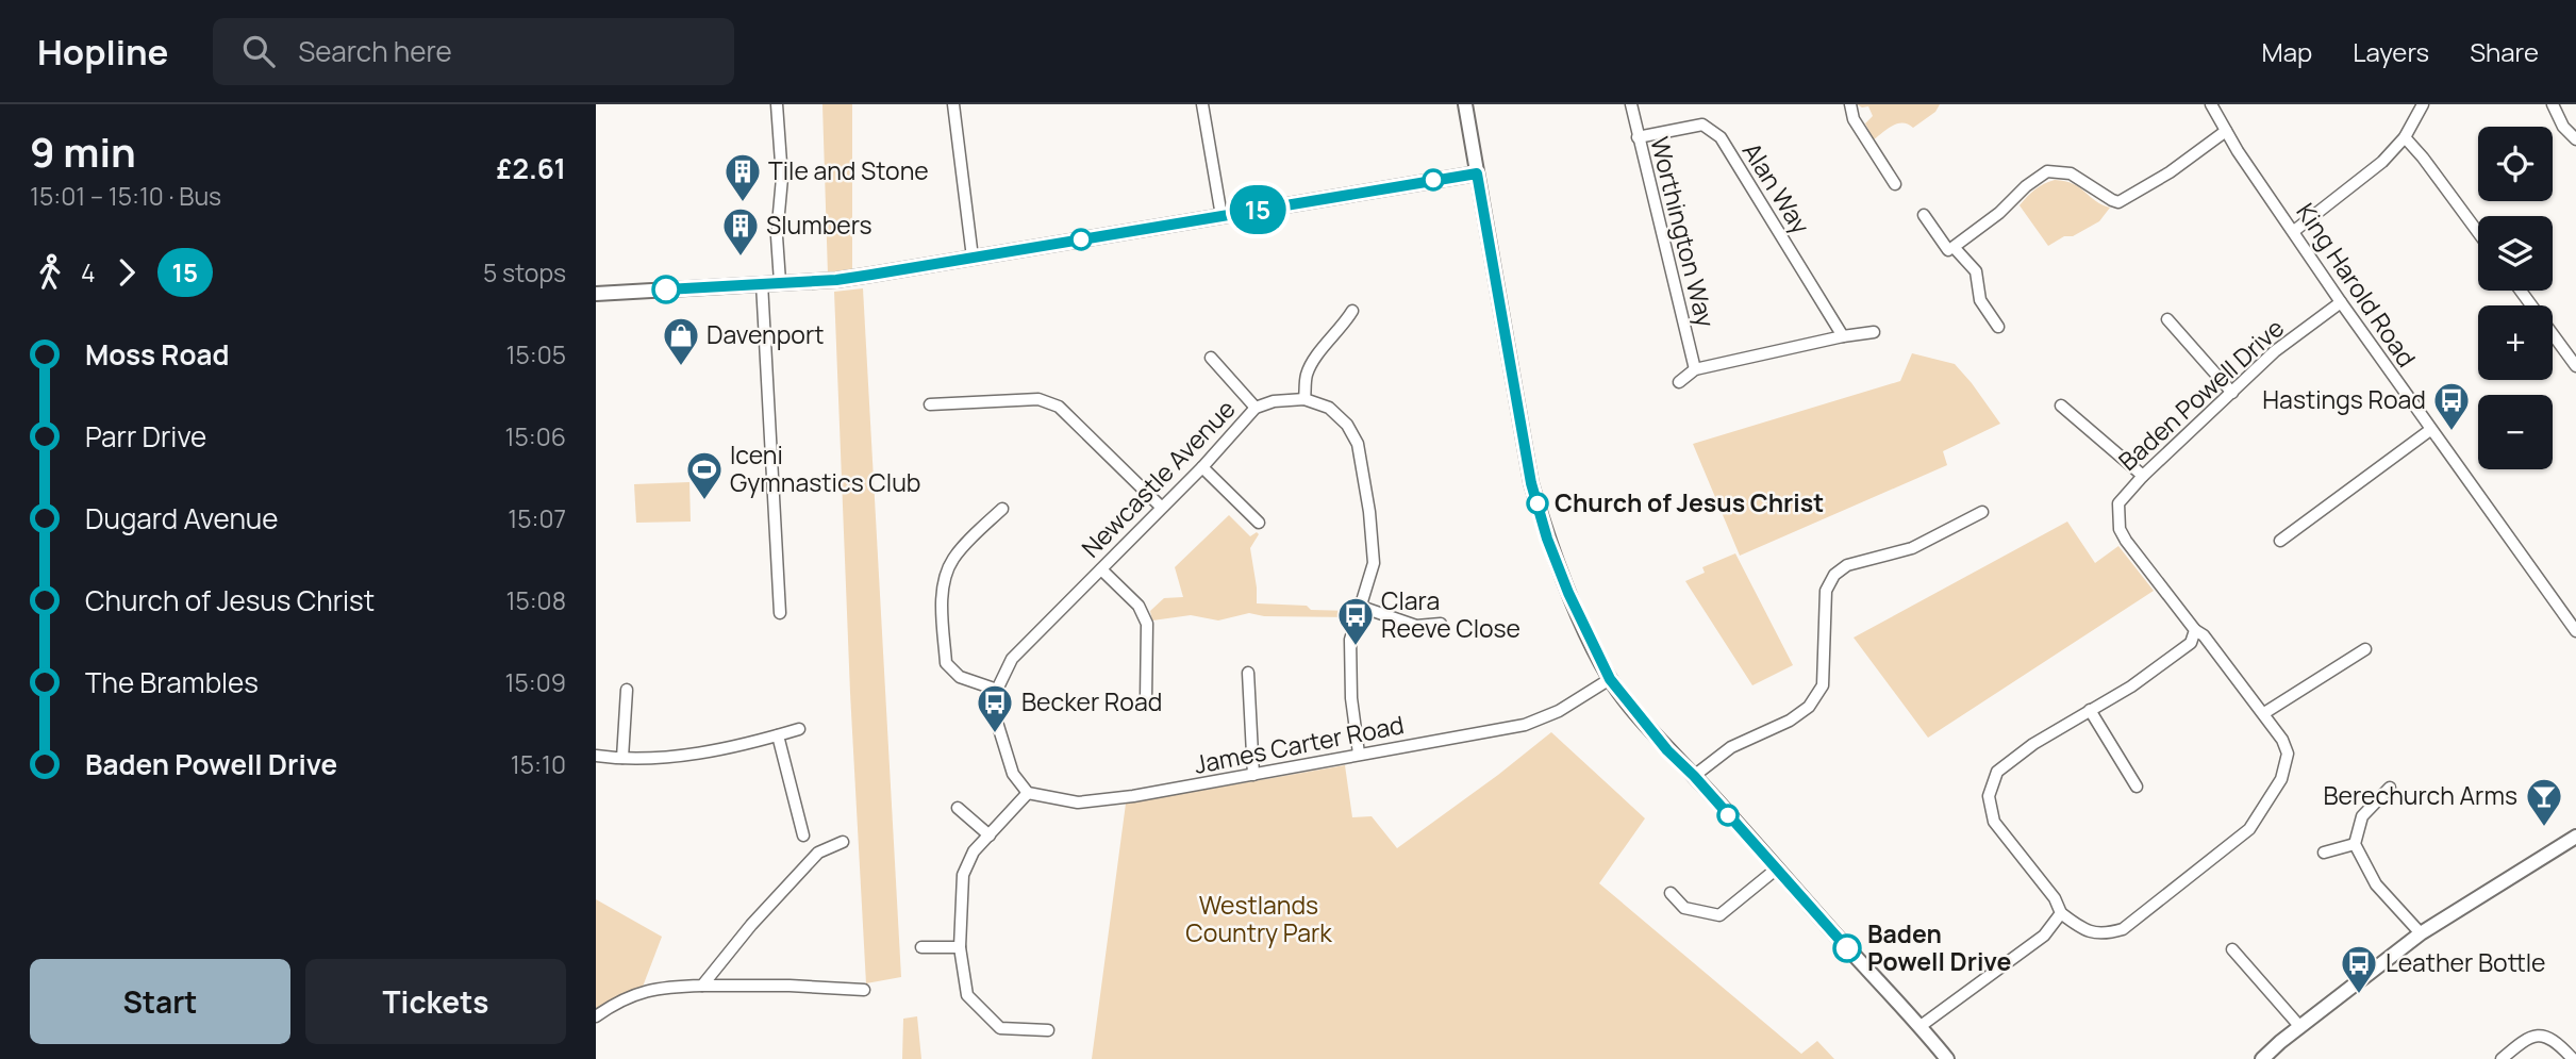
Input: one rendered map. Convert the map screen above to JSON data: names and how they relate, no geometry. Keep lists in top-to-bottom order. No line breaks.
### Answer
{"streets":{"street":["Alan Way","Worthington Way","King Harold Road","Baden Powell Drive","Newcastle Avenue","James Carter Road"]},"crossings":[["Alan Way","Worthington Way"],["King Harold Road","Baden Powell Drive"],["Newcastle Avenue","James Carter Road"]],"parks":["Westlands Country Park"],"places":{"building":["Tile and Stone","Slumbers"],"shop":["Davenport"],"bus stop":["Hastings Road","Clara Reeve Close","Becker Road","Leather Bottle"],"sports":["Iceni Gymnastics Club"],"other":["Church of Jesus Christ","Baden Powell Drive"],"bar":["Berechurch Arms"]},"lines":["bus line 15"],"page":{"header":"Hopline","search":"Search here","nav":["Map","Layers","Share"],"heading":["9 min","15:01 – 15:10 · Bus","£2.61"],"on_map":"15","map_buttons":["+","−"],"legs":["4","15","5 stops"],"list":[{"name":"Moss Road","value":"15:05"},{"name":"Parr Drive","value":"15:06"},{"name":"Dugard Avenue","value":"15:07"},{"name":"Church of Jesus Christ","value":"15:08"},{"name":"The Brambles","value":"15:09"},{"name":"Baden Powell Drive","value":"15:10"}],"buttons":["Start","Tickets"]}}
